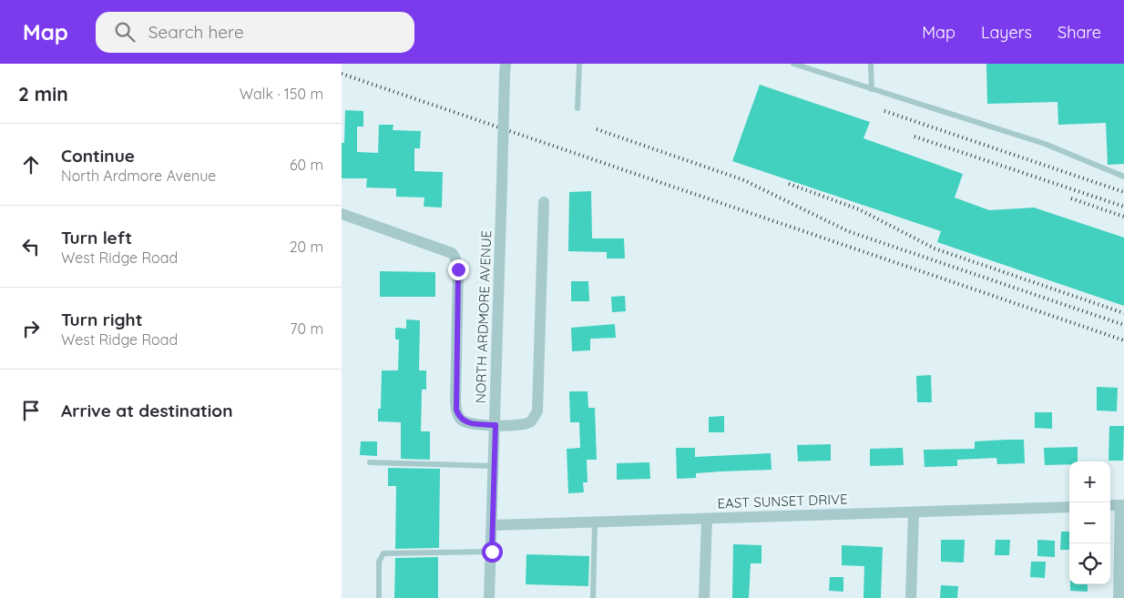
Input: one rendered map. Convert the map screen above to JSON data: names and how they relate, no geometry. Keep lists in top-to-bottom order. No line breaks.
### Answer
{"streets":{"street":["NORTH ARDMORE AVENUE","EAST SUNSET DRIVE"]},"crossings":[["NORTH ARDMORE AVENUE","EAST SUNSET DRIVE"]],"page":{"header":"Map","search":"Search here","nav":["Map","Layers","Share"],"heading":["2 min","Walk · 150 m"],"list":[["Continue","North Ardmore Avenue","60 m"],["Turn left","West Ridge Road","20 m"],["Turn right","West Ridge Road","70 m"],"Arrive at destination"],"map_buttons":["+","−"]}}
